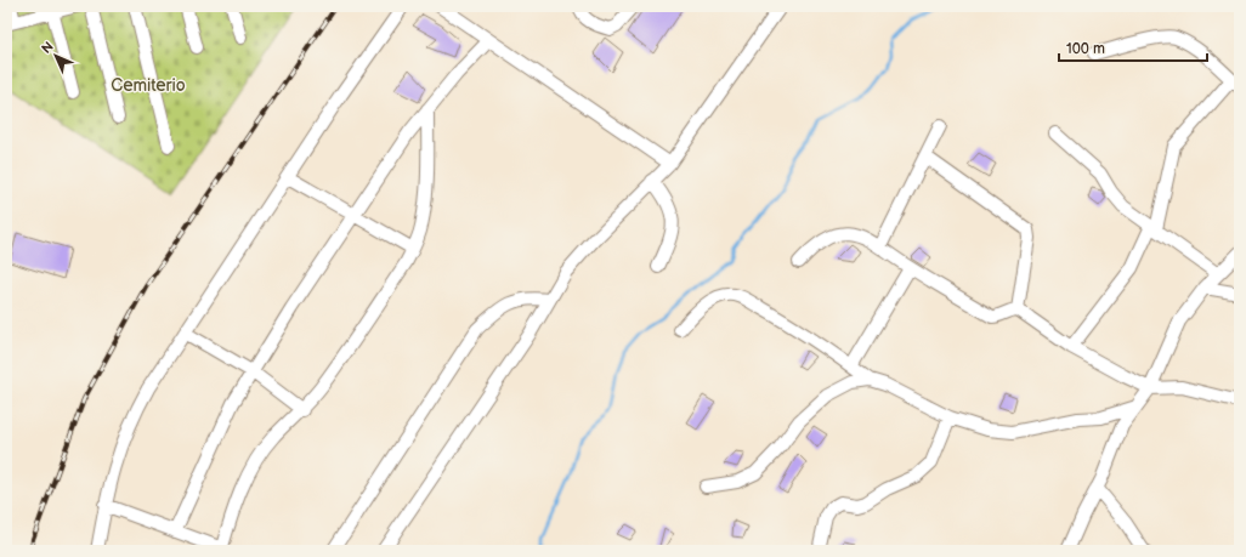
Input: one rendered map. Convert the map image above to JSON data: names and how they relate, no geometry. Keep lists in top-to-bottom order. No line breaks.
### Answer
{"parks":["Cemiterio"],"scale_bar":"100 m","north":"top left"}
